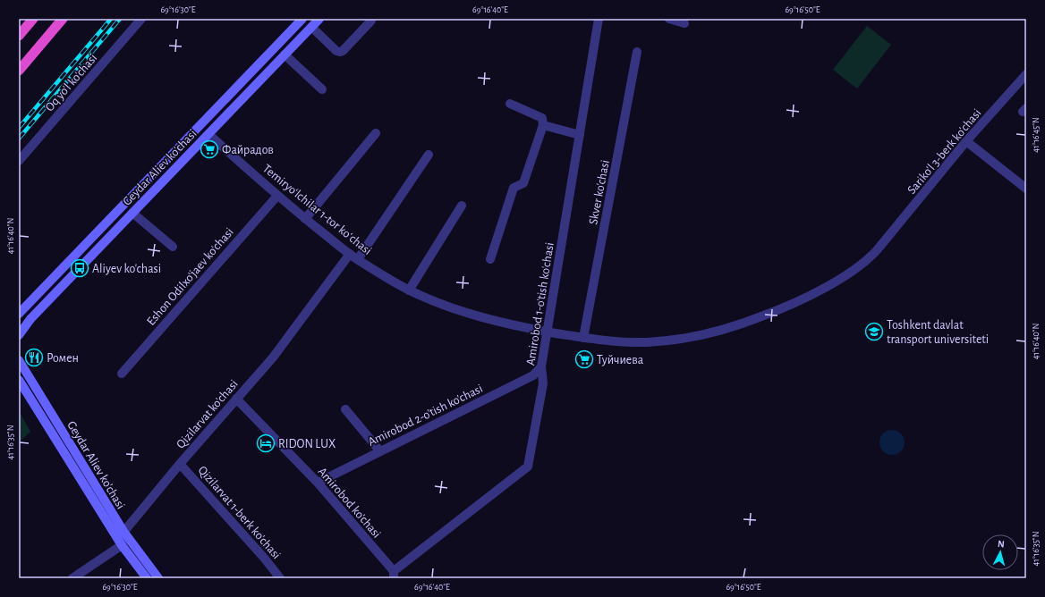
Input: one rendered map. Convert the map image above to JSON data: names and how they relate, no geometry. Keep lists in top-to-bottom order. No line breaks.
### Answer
{"streets":{"main road":["Geydar Aliev ko'chasi"],"street":["Oq yo'l ko'chasi","Sariko'l 3-berk ko'chasi","Skver ko'chasi","Temiryo‘lchilar 1-tor koʻchasi","Eshon Odilxo'jaev ko'chasi","Amirobod 1-o'tish ko'chasi","Qizilarvat ko'chasi","Amirobod 2-o'tish ko'chasi","Amirobod ko'chasi","Qizilarvat 1-berk ko'chasi"]},"crossings":[["Sariko'l 3-berk ko'chasi","Temiryo‘lchilar 1-tor koʻchasi"],["Geydar Aliev ko'chasi","Temiryo‘lchilar 1-tor koʻchasi"],["Geydar Aliev ko'chasi","Qizilarvat ko'chasi"],["Skver ko'chasi","Temiryo‘lchilar 1-tor koʻchasi"],["Temiryo‘lchilar 1-tor koʻchasi","Eshon Odilxo'jaev ko'chasi"],["Temiryo‘lchilar 1-tor koʻchasi","Amirobod 1-o'tish ko'chasi"],["Temiryo‘lchilar 1-tor koʻchasi","Qizilarvat ko'chasi"],["Amirobod 1-o'tish ko'chasi","Amirobod 2-o'tish ko'chasi"],["Amirobod 1-o'tish ko'chasi","Amirobod ko'chasi"],["Qizilarvat ko'chasi","Amirobod ko'chasi"],["Qizilarvat ko'chasi","Qizilarvat 1-berk ko'chasi"],["Amirobod 2-o'tish ko'chasi","Amirobod ko'chasi"]],"places":{"supermarket":["Файрадов","Туйчиева"],"bus stop":["Aliyev ko'chasi"],"school or university":["Toshkent davlat transport universiteti"],"restaurant":["Ромен"],"hotel":["RIDON LUX"]},"north":"top","coordinates":["69°16'30\"E","69°16'40\"E","69°16'50\"E","41°16'45\"N","41°16'40\"N","41°16'35\"N"]}
